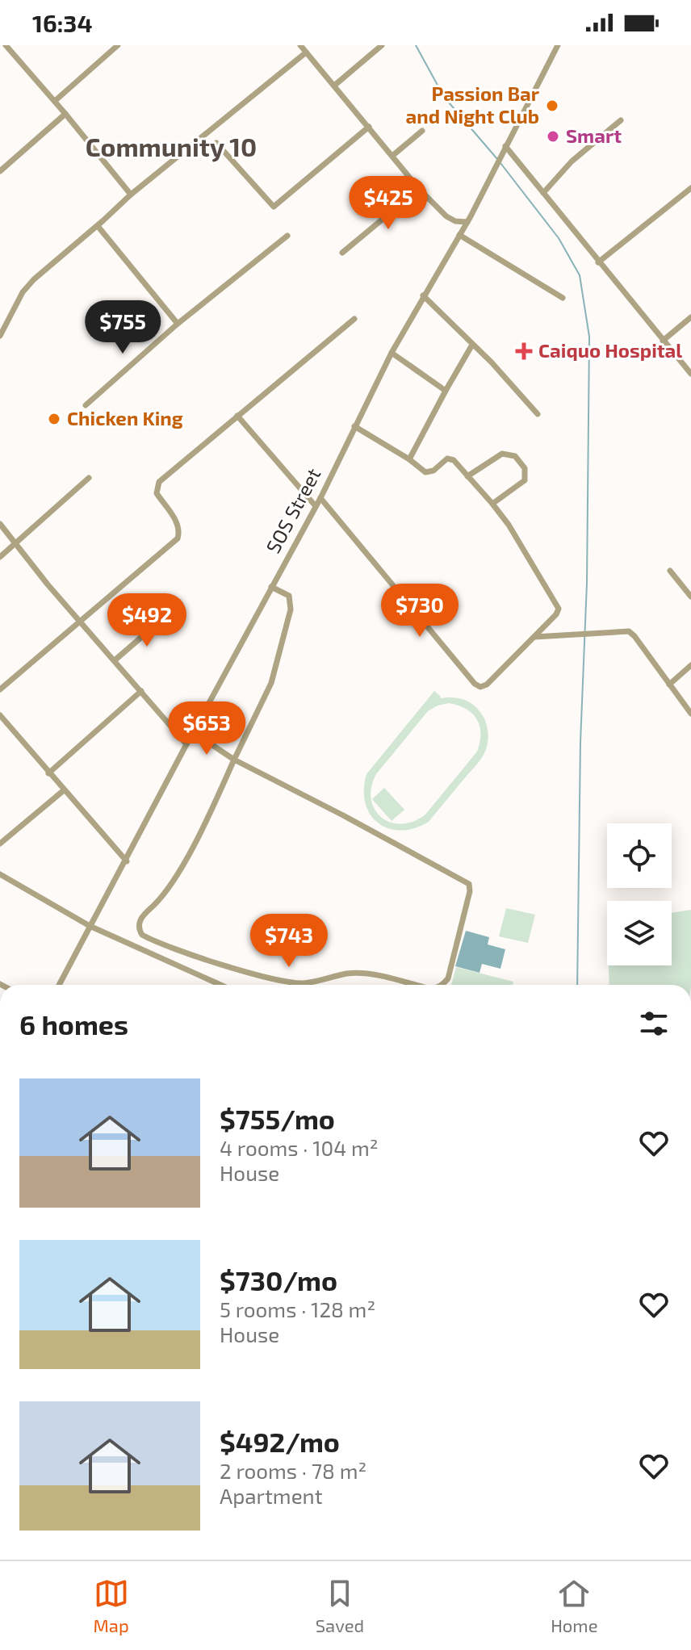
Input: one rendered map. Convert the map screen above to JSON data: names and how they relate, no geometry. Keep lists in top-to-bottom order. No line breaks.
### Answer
{"streets":{"street":["SOS Street"]},"districts":["Community 10"],"places":{"other":["Passion Bar and Night Club","Smart","Chicken King"],"health":["Caiquo Hospital"]},"page":{"status":"16:34","price":["$425","$755","$730","$492","$653","$743"],"heading":"6 homes","list":[{"name":"$755/mo","note":"4 rooms · 104 m² · House"},{"name":"$730/mo","note":"5 rooms · 128 m² · House"},{"name":"$492/mo","note":"2 rooms · 78 m² · Apartment"}],"tabs":["Map","Saved","Home"]}}
